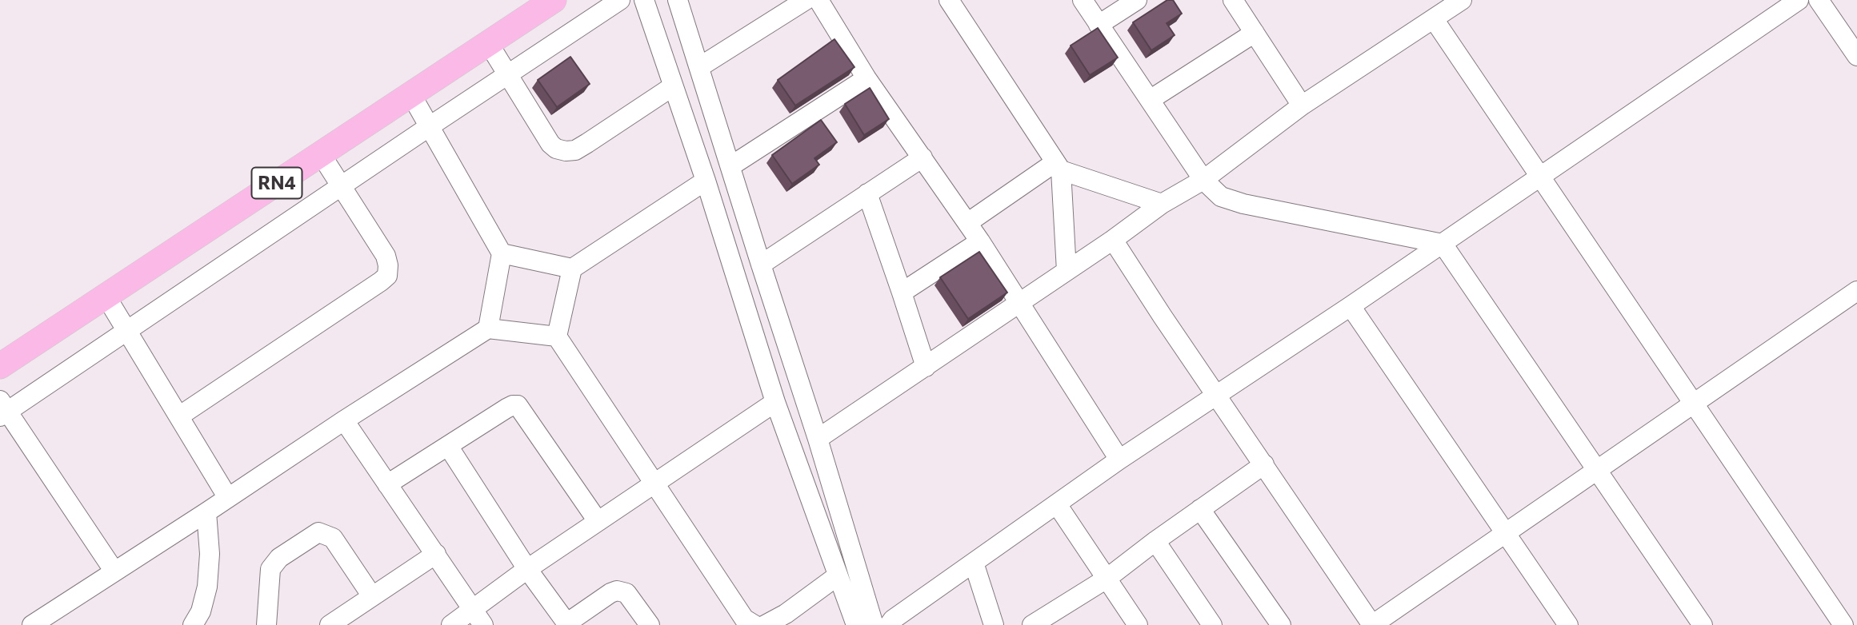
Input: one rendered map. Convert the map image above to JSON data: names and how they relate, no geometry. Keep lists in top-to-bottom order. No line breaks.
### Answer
{"streets":{"main road":["RN4"]}}
